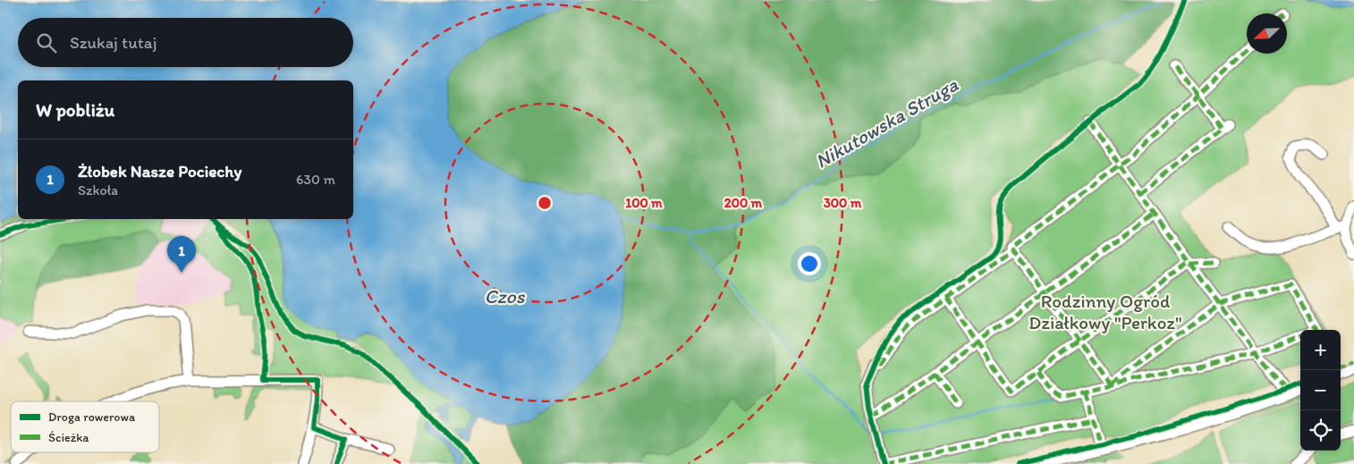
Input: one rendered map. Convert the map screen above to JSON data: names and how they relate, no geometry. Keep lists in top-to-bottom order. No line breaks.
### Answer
{"water":["Nikutowska Struga","Czos"],"parks":["Rodzinny Ogród Działkowy \"Perkoz\""],"legend":["Droga rowerowa","Ścieżka"],"north":"bottom left","page":{"search":"Szukaj tutaj","heading":"W pobliżu","list":[{"mark":"1","name":"Żłobek Nasze Pociechy","note":"Szkoła","value":"630 m"}],"pins":"1","map_buttons":["+","−"]},"rings":["100 m","200 m","300 m"]}
